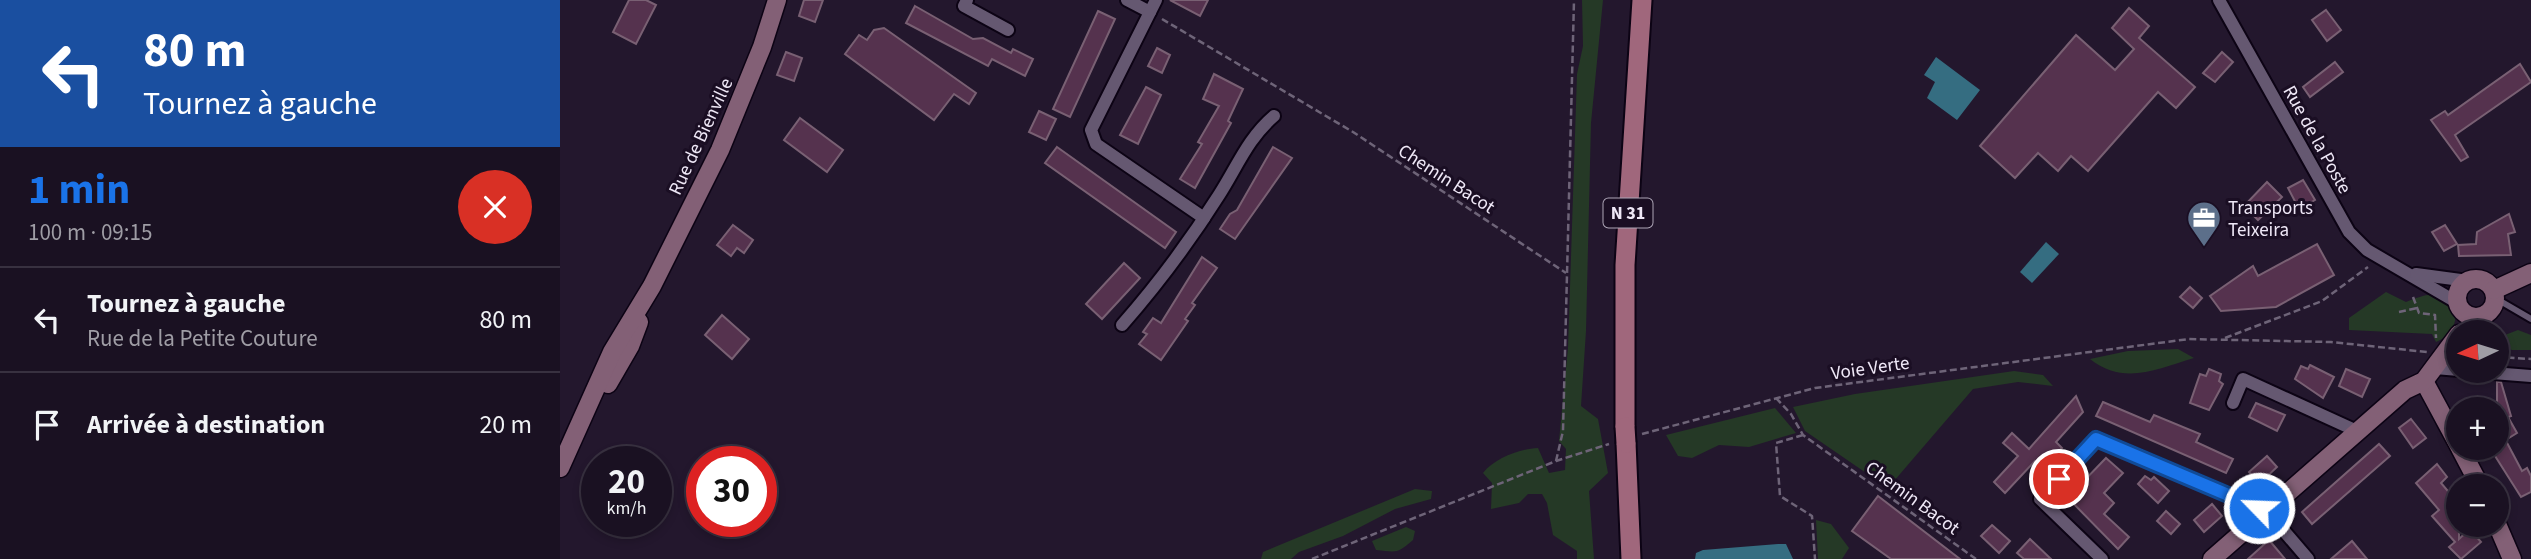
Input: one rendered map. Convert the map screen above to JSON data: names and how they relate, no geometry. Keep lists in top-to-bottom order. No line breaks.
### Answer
{"streets":{"main road":["N 31"],"street":["Rue de Bienville","Rue de la Poste"],"path":["Chemin Bacot","Voie Verte"]},"crossings":[["Chemin Bacot","Voie Verte"],["N 31","Voie Verte"]],"places":{"office":["Transports Teixeira"]},"north":"left","page":{"turn":["80 m","Tournez à gauche"],"heading":["1 min","100 m · 09:15"],"list":[{"name":"Tournez à gauche","note":"Rue de la Petite Couture","value":"80 m"},{"name":"Arrivée à destination","value":"20 m"}],"map_buttons":["+","−"],"speed":"20 km/h","limit":"30"}}
